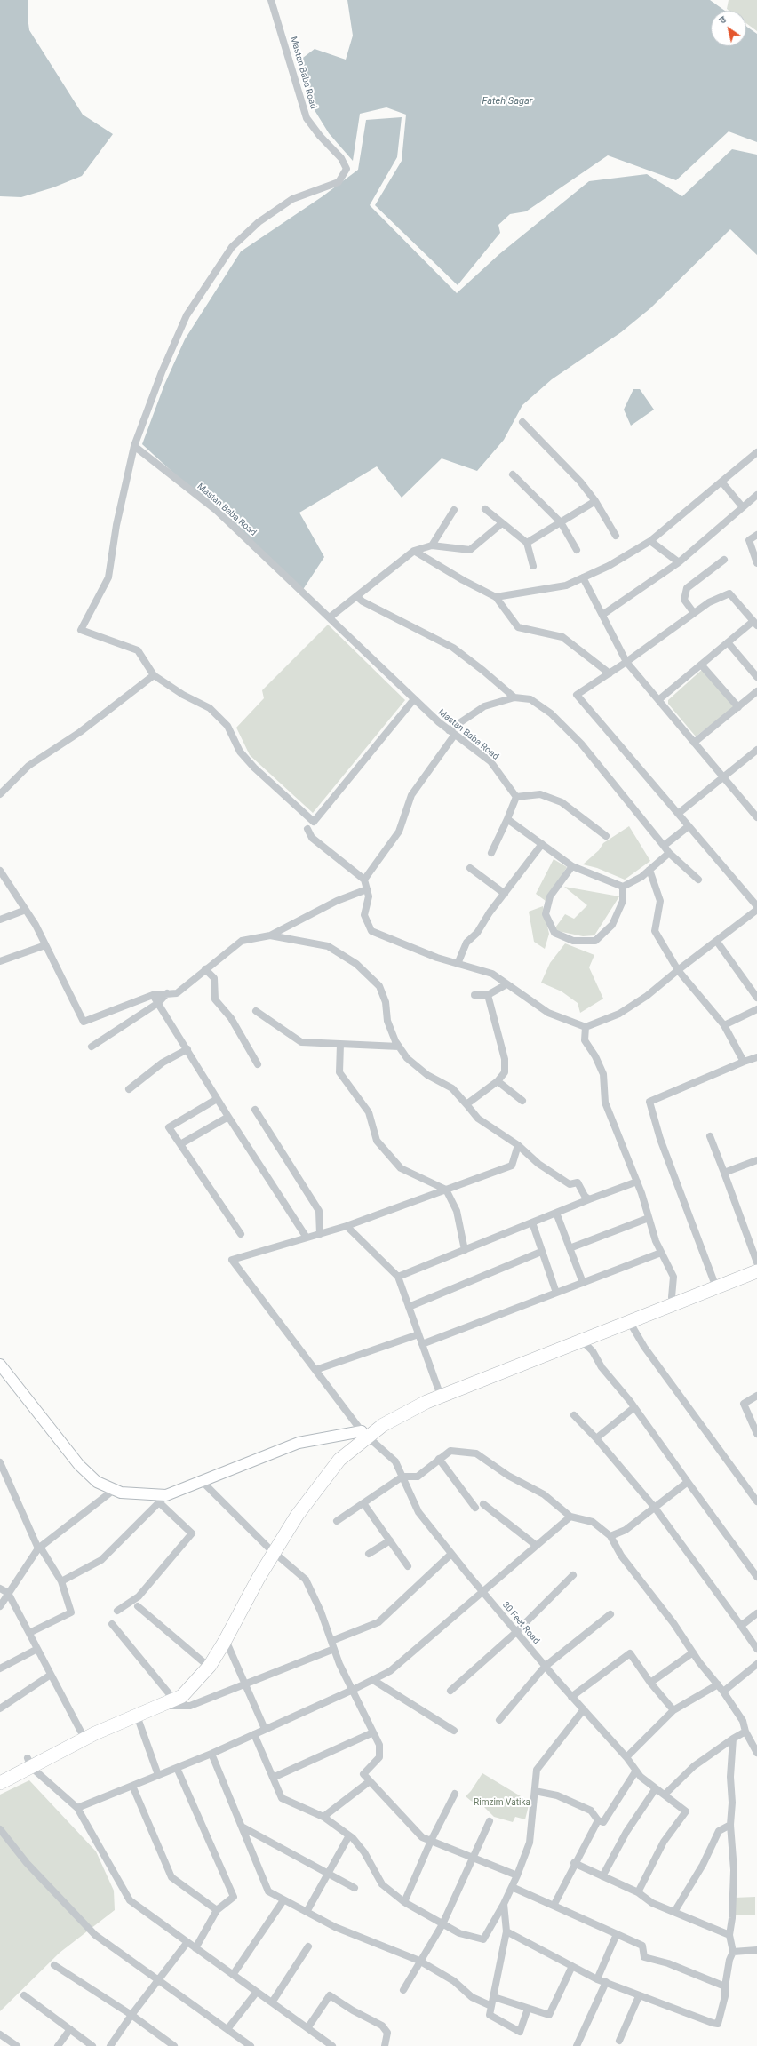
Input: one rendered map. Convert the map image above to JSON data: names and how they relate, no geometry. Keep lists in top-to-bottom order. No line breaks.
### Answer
{"streets":{"street":["Mastan Baba Road","80 Feet Road"]},"water":["Fateh Sagar"],"parks":["Rimzim Vatika"],"north":"top left"}
